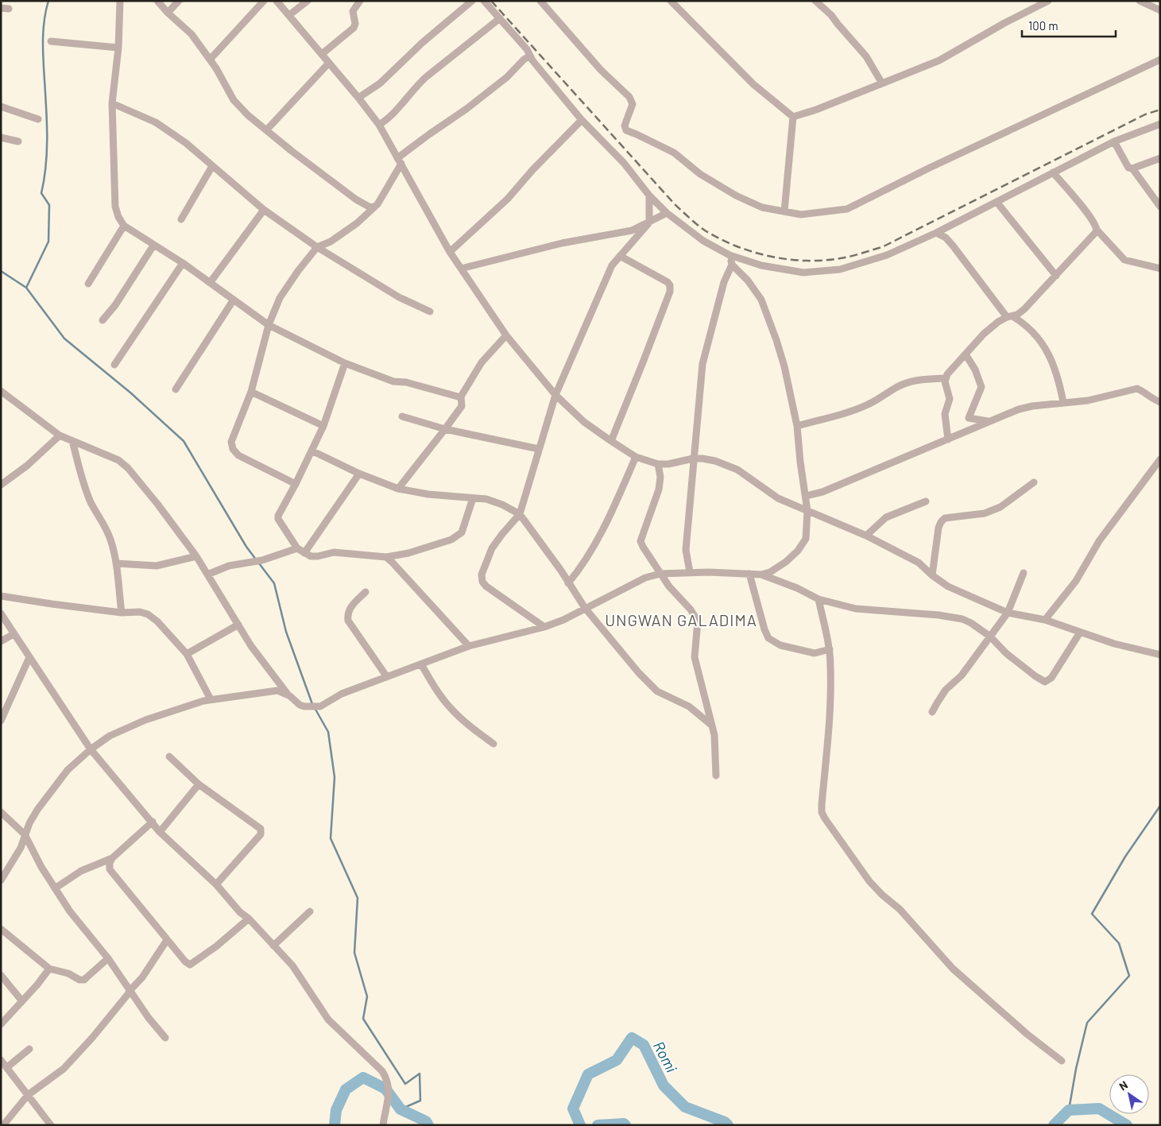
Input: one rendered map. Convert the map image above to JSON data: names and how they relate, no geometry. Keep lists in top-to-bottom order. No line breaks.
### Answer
{"districts":["UNGWAN GALADIMA"],"water":["Romi"],"scale_bar":"100 m","north":"top left"}
